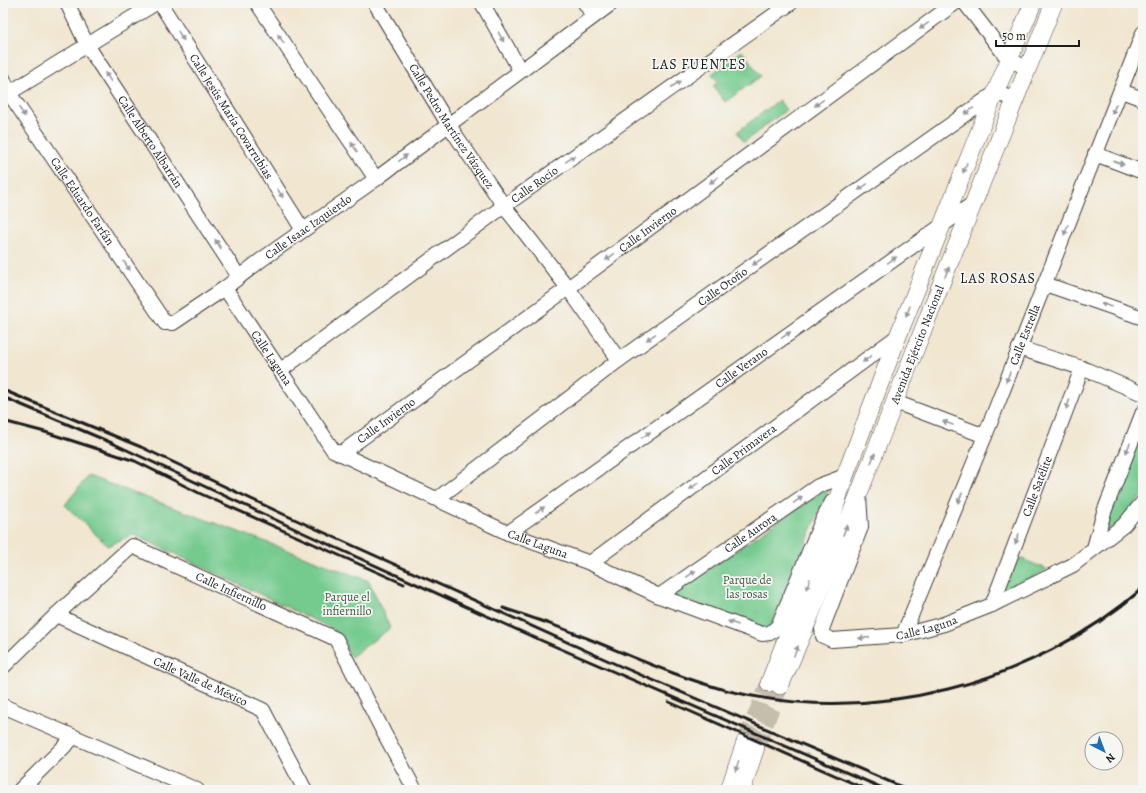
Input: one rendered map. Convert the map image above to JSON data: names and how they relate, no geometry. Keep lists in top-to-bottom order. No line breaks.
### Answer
{"streets":{"main road":["Avenida Ejército Nacional"],"street":["Calle Jesús María Covarrubias","Calle Pedro Martínez Vázquez","Calle Alberto Albarrán","Calle Rocío","Calle Eduardo Farfán","Calle Isaac Izquierdo","Calle Invierno","Calle Otoño","Calle Estrella","Calle Laguna","Calle Verano","Calle Primavera","Calle Satélite","Calle Aurora","Calle Infiernillo","Calle Valle de México"]},"crossings":[["Calle Jesús María Covarrubias","Calle Isaac Izquierdo"],["Calle Pedro Martínez Vázquez","Calle Rocío"],["Calle Pedro Martínez Vázquez","Calle Isaac Izquierdo"],["Calle Pedro Martínez Vázquez","Calle Invierno"],["Calle Pedro Martínez Vázquez","Calle Otoño"],["Calle Alberto Albarrán","Calle Isaac Izquierdo"],["Calle Rocío","Calle Laguna"],["Calle Eduardo Farfán","Calle Isaac Izquierdo"],["Calle Isaac Izquierdo","Calle Laguna"],["Calle Invierno","Calle Laguna"],["Calle Otoño","Avenida Ejército Nacional"],["Calle Otoño","Calle Laguna"],["Calle Estrella","Calle Laguna"],["Avenida Ejército Nacional","Calle Laguna"],["Avenida Ejército Nacional","Calle Verano"],["Avenida Ejército Nacional","Calle Primavera"],["Avenida Ejército Nacional","Calle Aurora"],["Calle Laguna","Calle Verano"],["Calle Laguna","Calle Primavera"],["Calle Laguna","Calle Satélite"],["Calle Laguna","Calle Aurora"],["Calle Infiernillo","Calle Valle de México"]],"one_way":["Calle Alberto Albarrán","Calle Rocío","Calle Eduardo Farfán","Calle Invierno","Calle Otoño","Calle Estrella","Calle Verano","Calle Primavera","Calle Aurora"],"districts":["LAS FUENTES","LAS ROSAS"],"parks":["Parque de las rosas","Parque el infiernillo"],"scale_bar":"50 m","north":"bottom right"}
